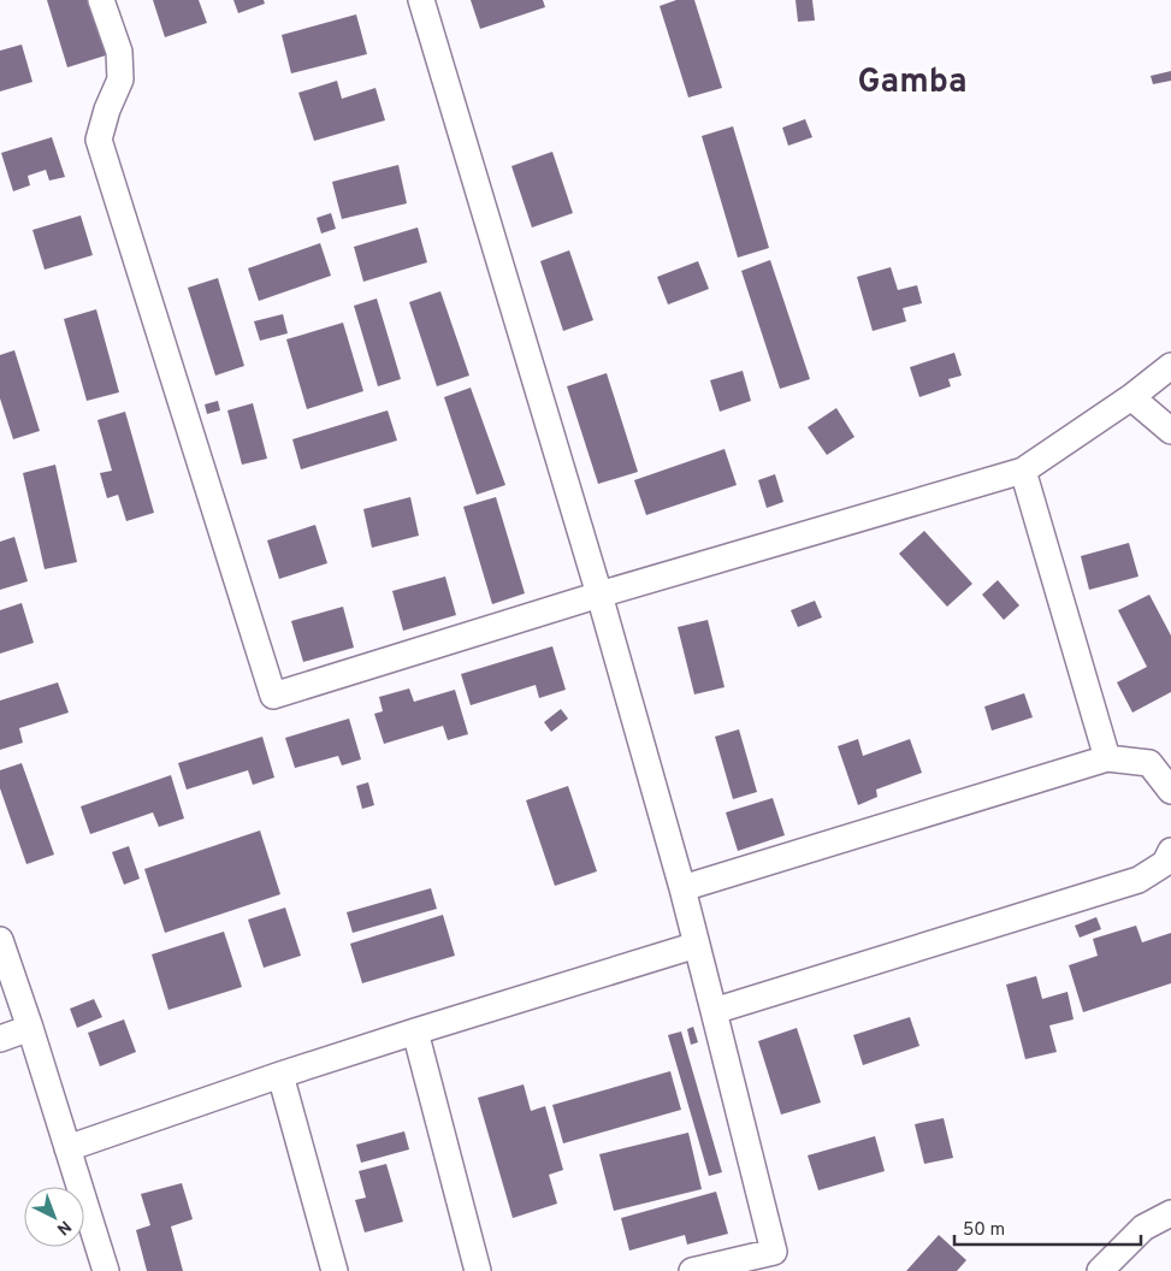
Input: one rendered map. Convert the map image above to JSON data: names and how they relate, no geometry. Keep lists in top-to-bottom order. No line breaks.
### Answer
{"districts":["Gamba"],"scale_bar":"50 m","north":"bottom right"}
